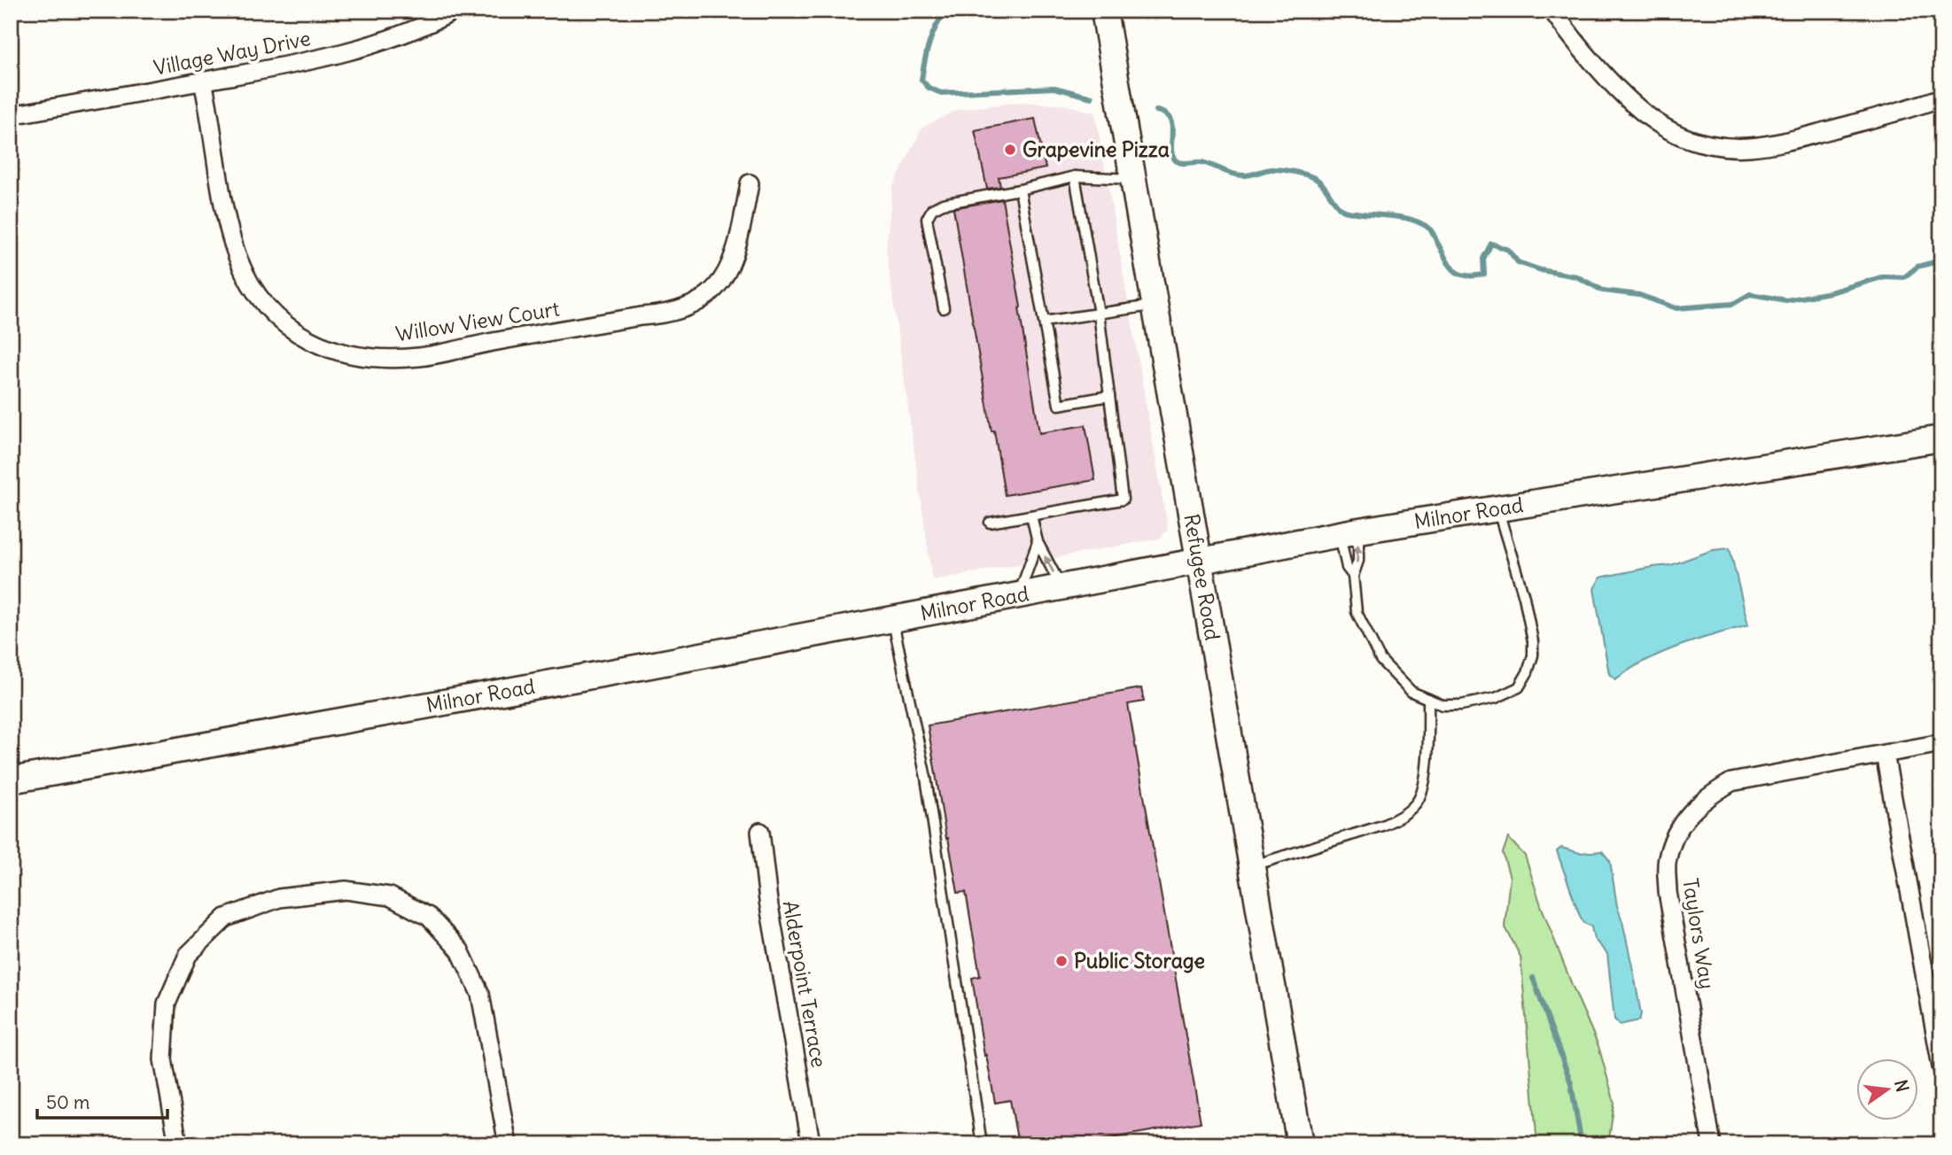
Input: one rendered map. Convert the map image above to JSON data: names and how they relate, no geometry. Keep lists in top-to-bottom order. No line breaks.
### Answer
{"streets":{"main road":["Milnor Road","Refugee Road"],"street":["Village Way Drive","Willow View Court","Taylors Way","Alderpoint Terrace"]},"crossings":[["Village Way Drive","Willow View Court"],["Milnor Road","Refugee Road"]],"places":["Grapevine Pizza","Public Storage"],"scale_bar":"50 m","north":"right"}
